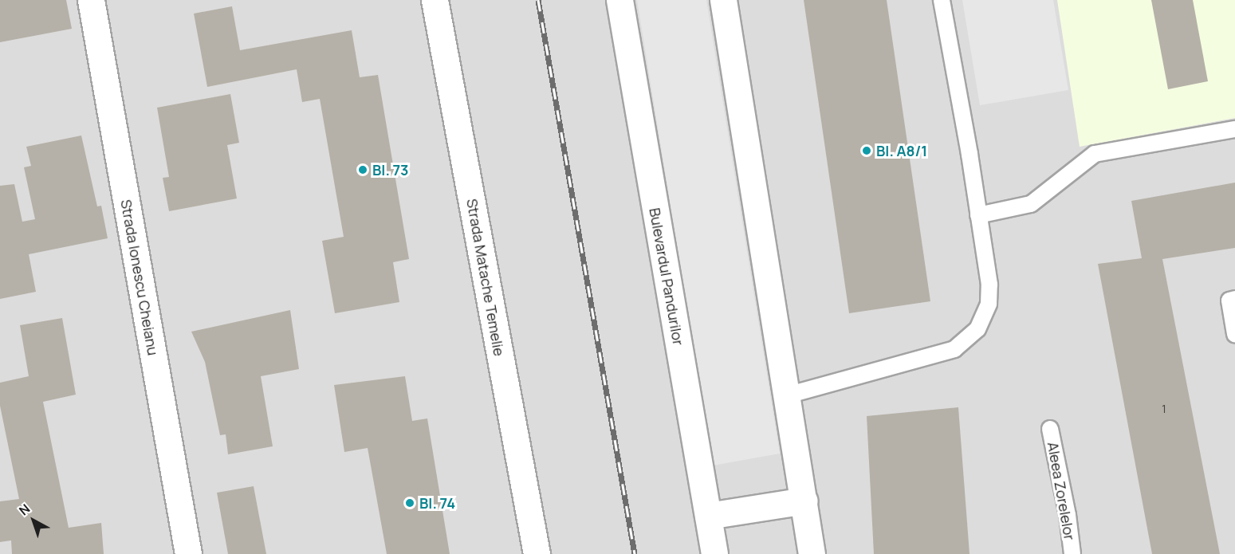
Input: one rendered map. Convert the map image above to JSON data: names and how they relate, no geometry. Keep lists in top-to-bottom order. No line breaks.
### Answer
{"streets":{"street":["Bulevardul Pandurilor","Strada Ionescu Cheianu","Strada Matache Temelie"],"lane":["Aleea Zorelelor"]},"places":["Bl. A8/1","Bl. 73","Bl. 74"],"house_numbers":["1"],"north":"top left"}
